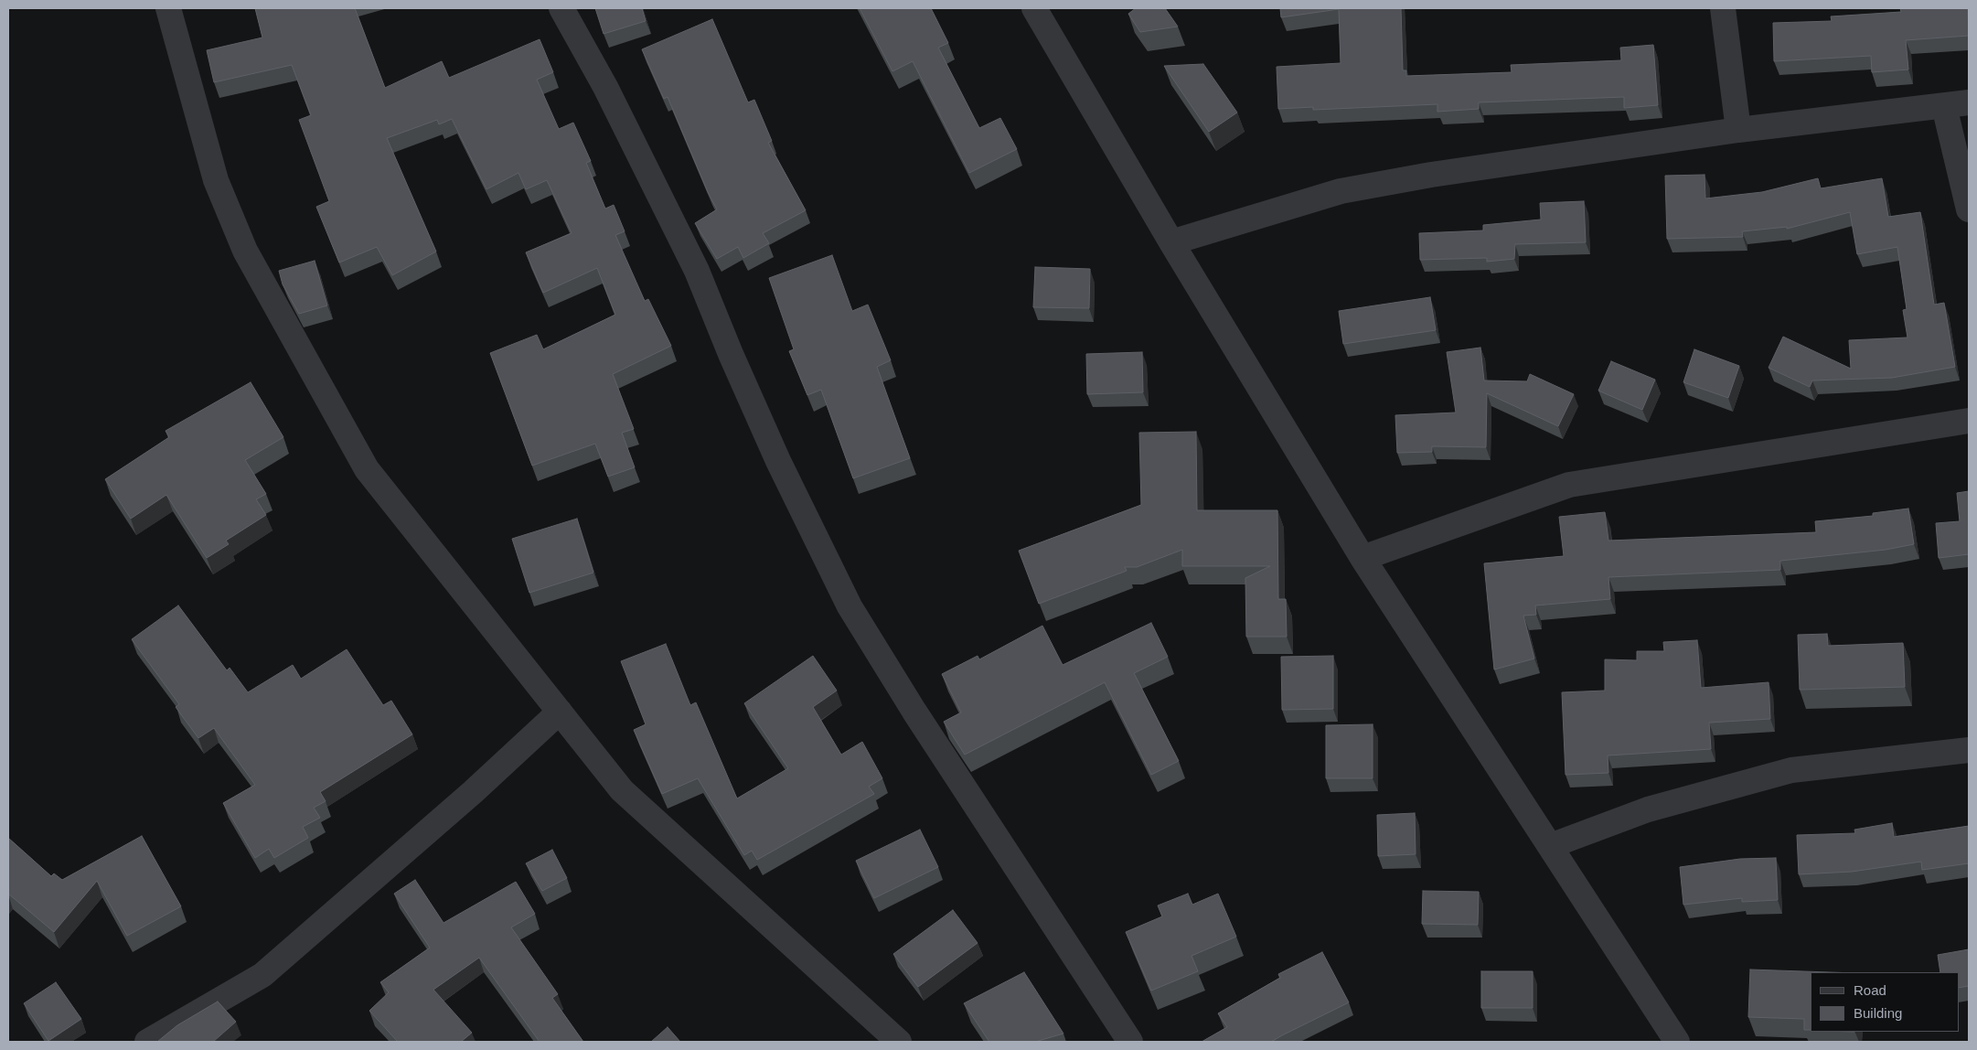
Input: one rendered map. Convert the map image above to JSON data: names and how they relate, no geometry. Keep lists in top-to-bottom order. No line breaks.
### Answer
{"legend":["Road","Building"]}
